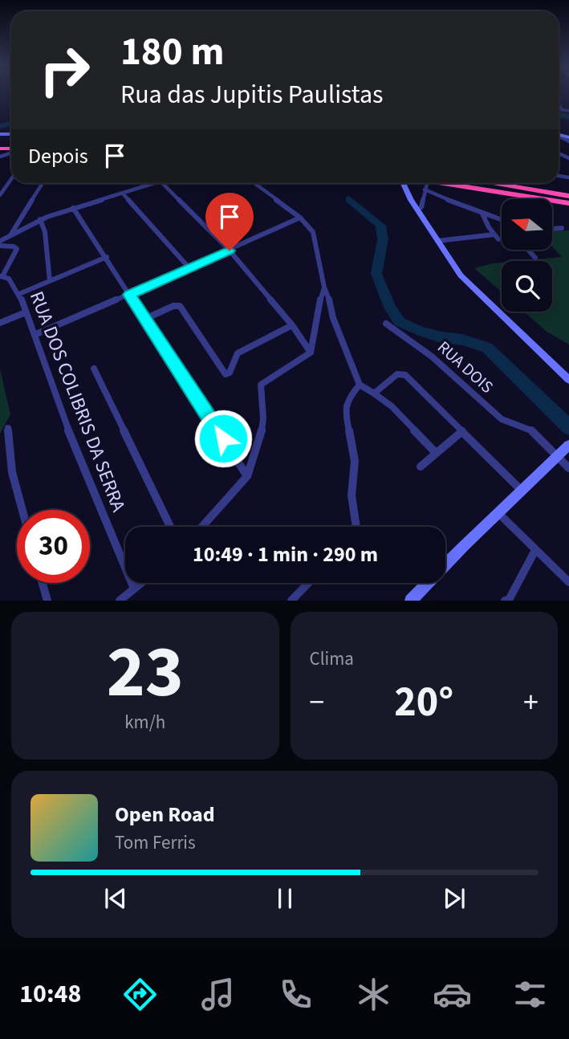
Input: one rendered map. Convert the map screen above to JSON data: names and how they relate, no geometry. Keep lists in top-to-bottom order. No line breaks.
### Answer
{"streets":{"street":["RUA DOIS","RUA DOS COLIBRIS DA SERRA"]},"north":"left","page":{"turn":["180 m","Rua das Jupitis Paulistas"],"then":"Depois","limit":"30","trip":"10:49 · 1 min · 290 m","tile":[["23","km/h"],"Clima"],"heat":["−","20°","+"],"song":["Open Road","Tom Ferris"],"tabs":"10:48"}}
